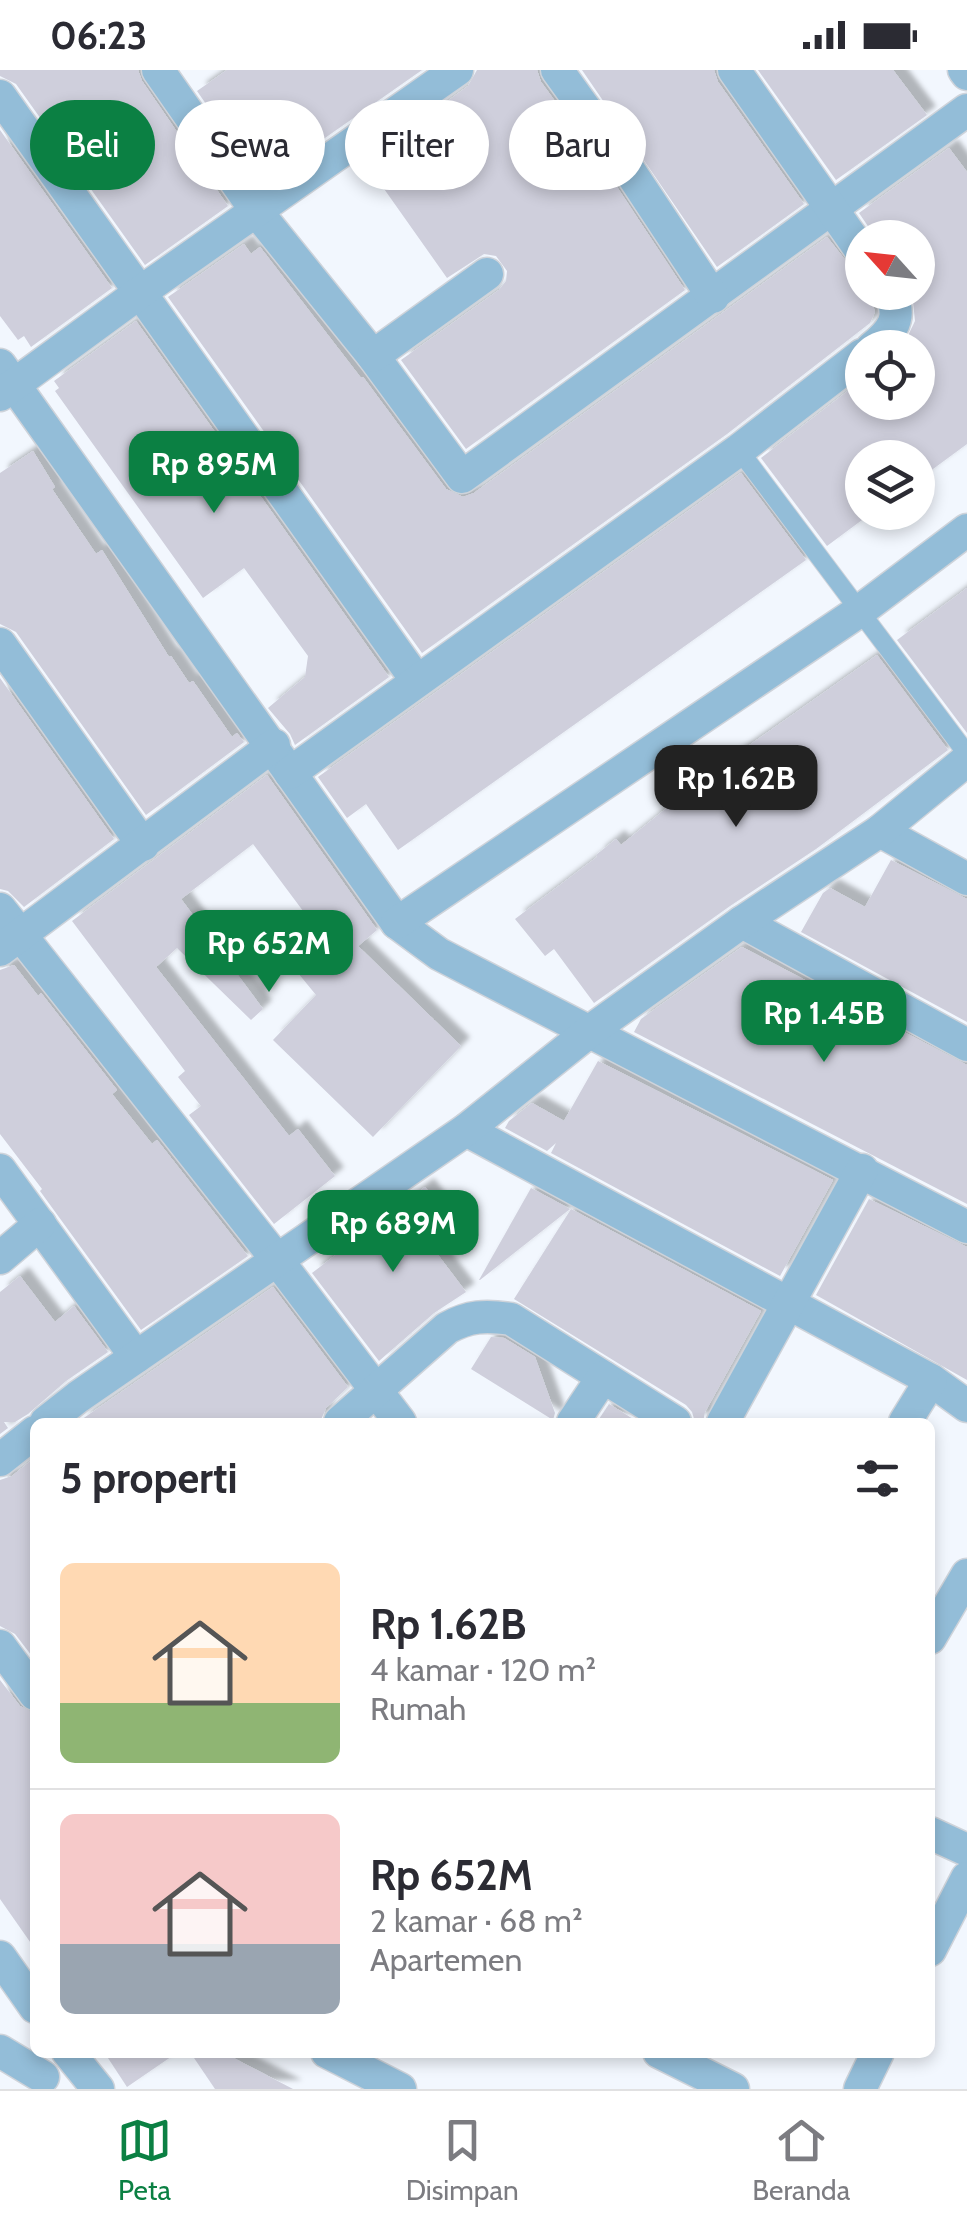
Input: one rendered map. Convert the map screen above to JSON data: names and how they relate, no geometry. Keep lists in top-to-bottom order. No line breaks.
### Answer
{"north":"top left","page":{"status":"06:23","chip":["Beli","Sewa","Filter","Baru"],"price":["Rp 895M","Rp 1.62B","Rp 652M","Rp 1.45B","Rp 689M"],"heading":"5 properti","list":[{"name":"Rp 1.62B","note":"4 kamar · 120 m² · Rumah"},{"name":"Rp 652M","note":"2 kamar · 68 m² · Apartemen"}],"tabs":["Peta","Disimpan","Beranda"]}}
